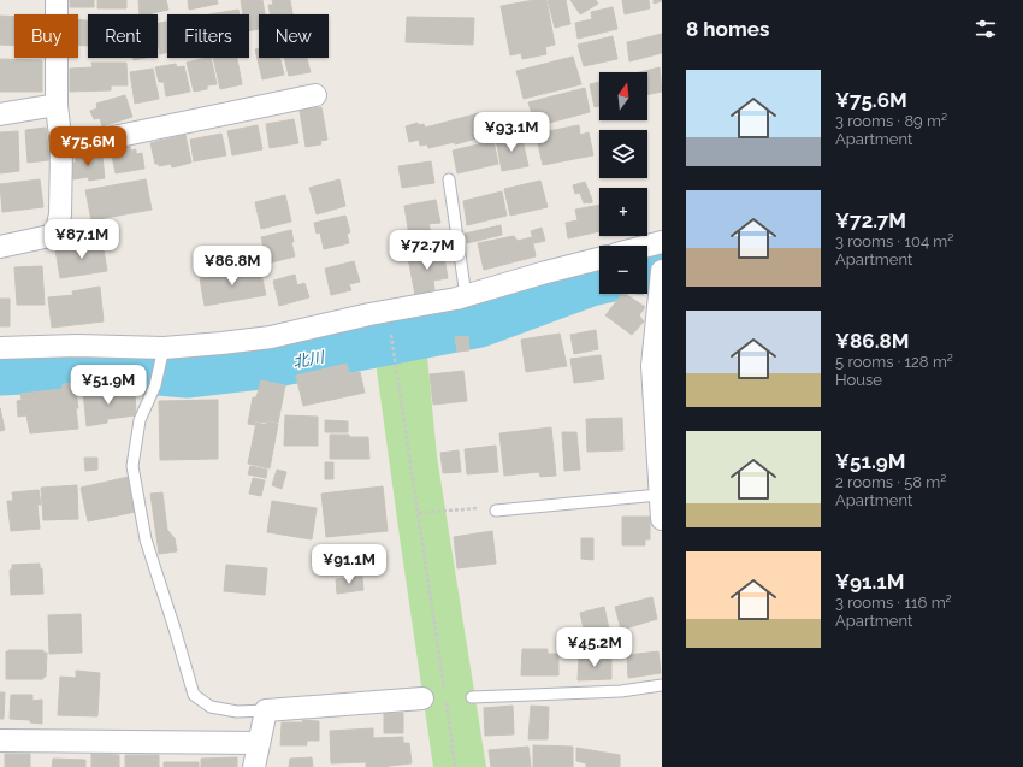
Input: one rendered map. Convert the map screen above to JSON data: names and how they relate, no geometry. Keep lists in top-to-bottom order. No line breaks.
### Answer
{"water":["北川"],"north":"top","page":{"heading":"8 homes","chip":["Buy","Rent","Filters","New"],"list":[{"name":"¥75.6M","note":"3 rooms · 89 m² · Apartment"},{"name":"¥72.7M","note":"3 rooms · 104 m² · Apartment"},{"name":"¥86.8M","note":"5 rooms · 128 m² · House"},{"name":"¥51.9M","note":"2 rooms · 58 m² · Apartment"},{"name":"¥91.1M","note":"3 rooms · 116 m² · Apartment"}],"map_buttons":["+","−"],"price":["¥93.1M","¥75.6M","¥87.1M","¥72.7M","¥86.8M","¥51.9M","¥91.1M","¥45.2M"]}}
